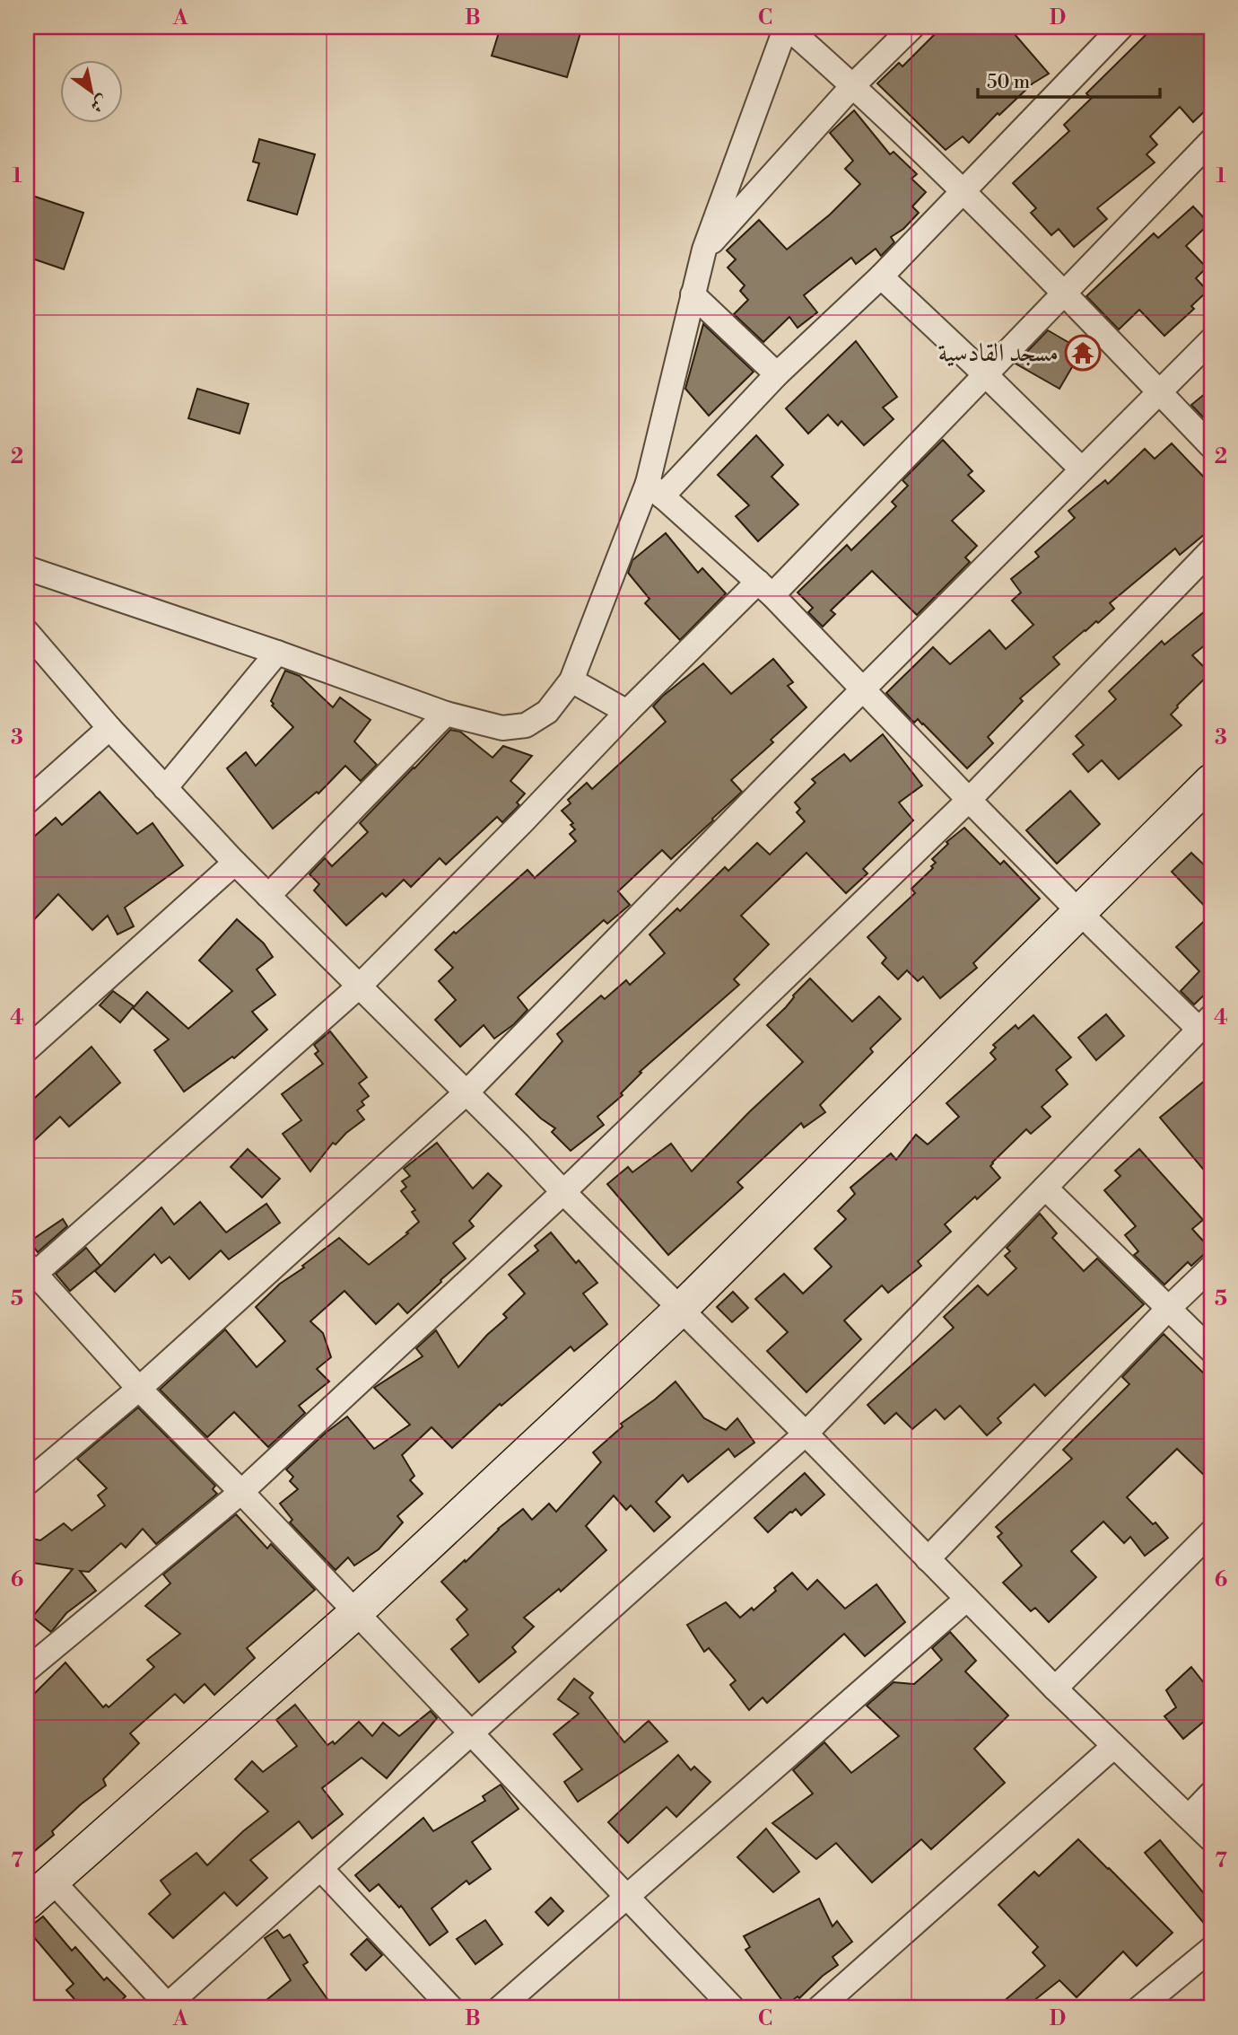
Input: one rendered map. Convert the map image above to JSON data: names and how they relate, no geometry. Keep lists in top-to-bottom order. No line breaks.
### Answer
{"places":{"temple":["مسجد القادسية"]},"scale_bar":"50 m","north":"bottom right","grid":{"columns":["A","B","C","D"],"rows":["1","2","3","4","5","6","7"]}}
